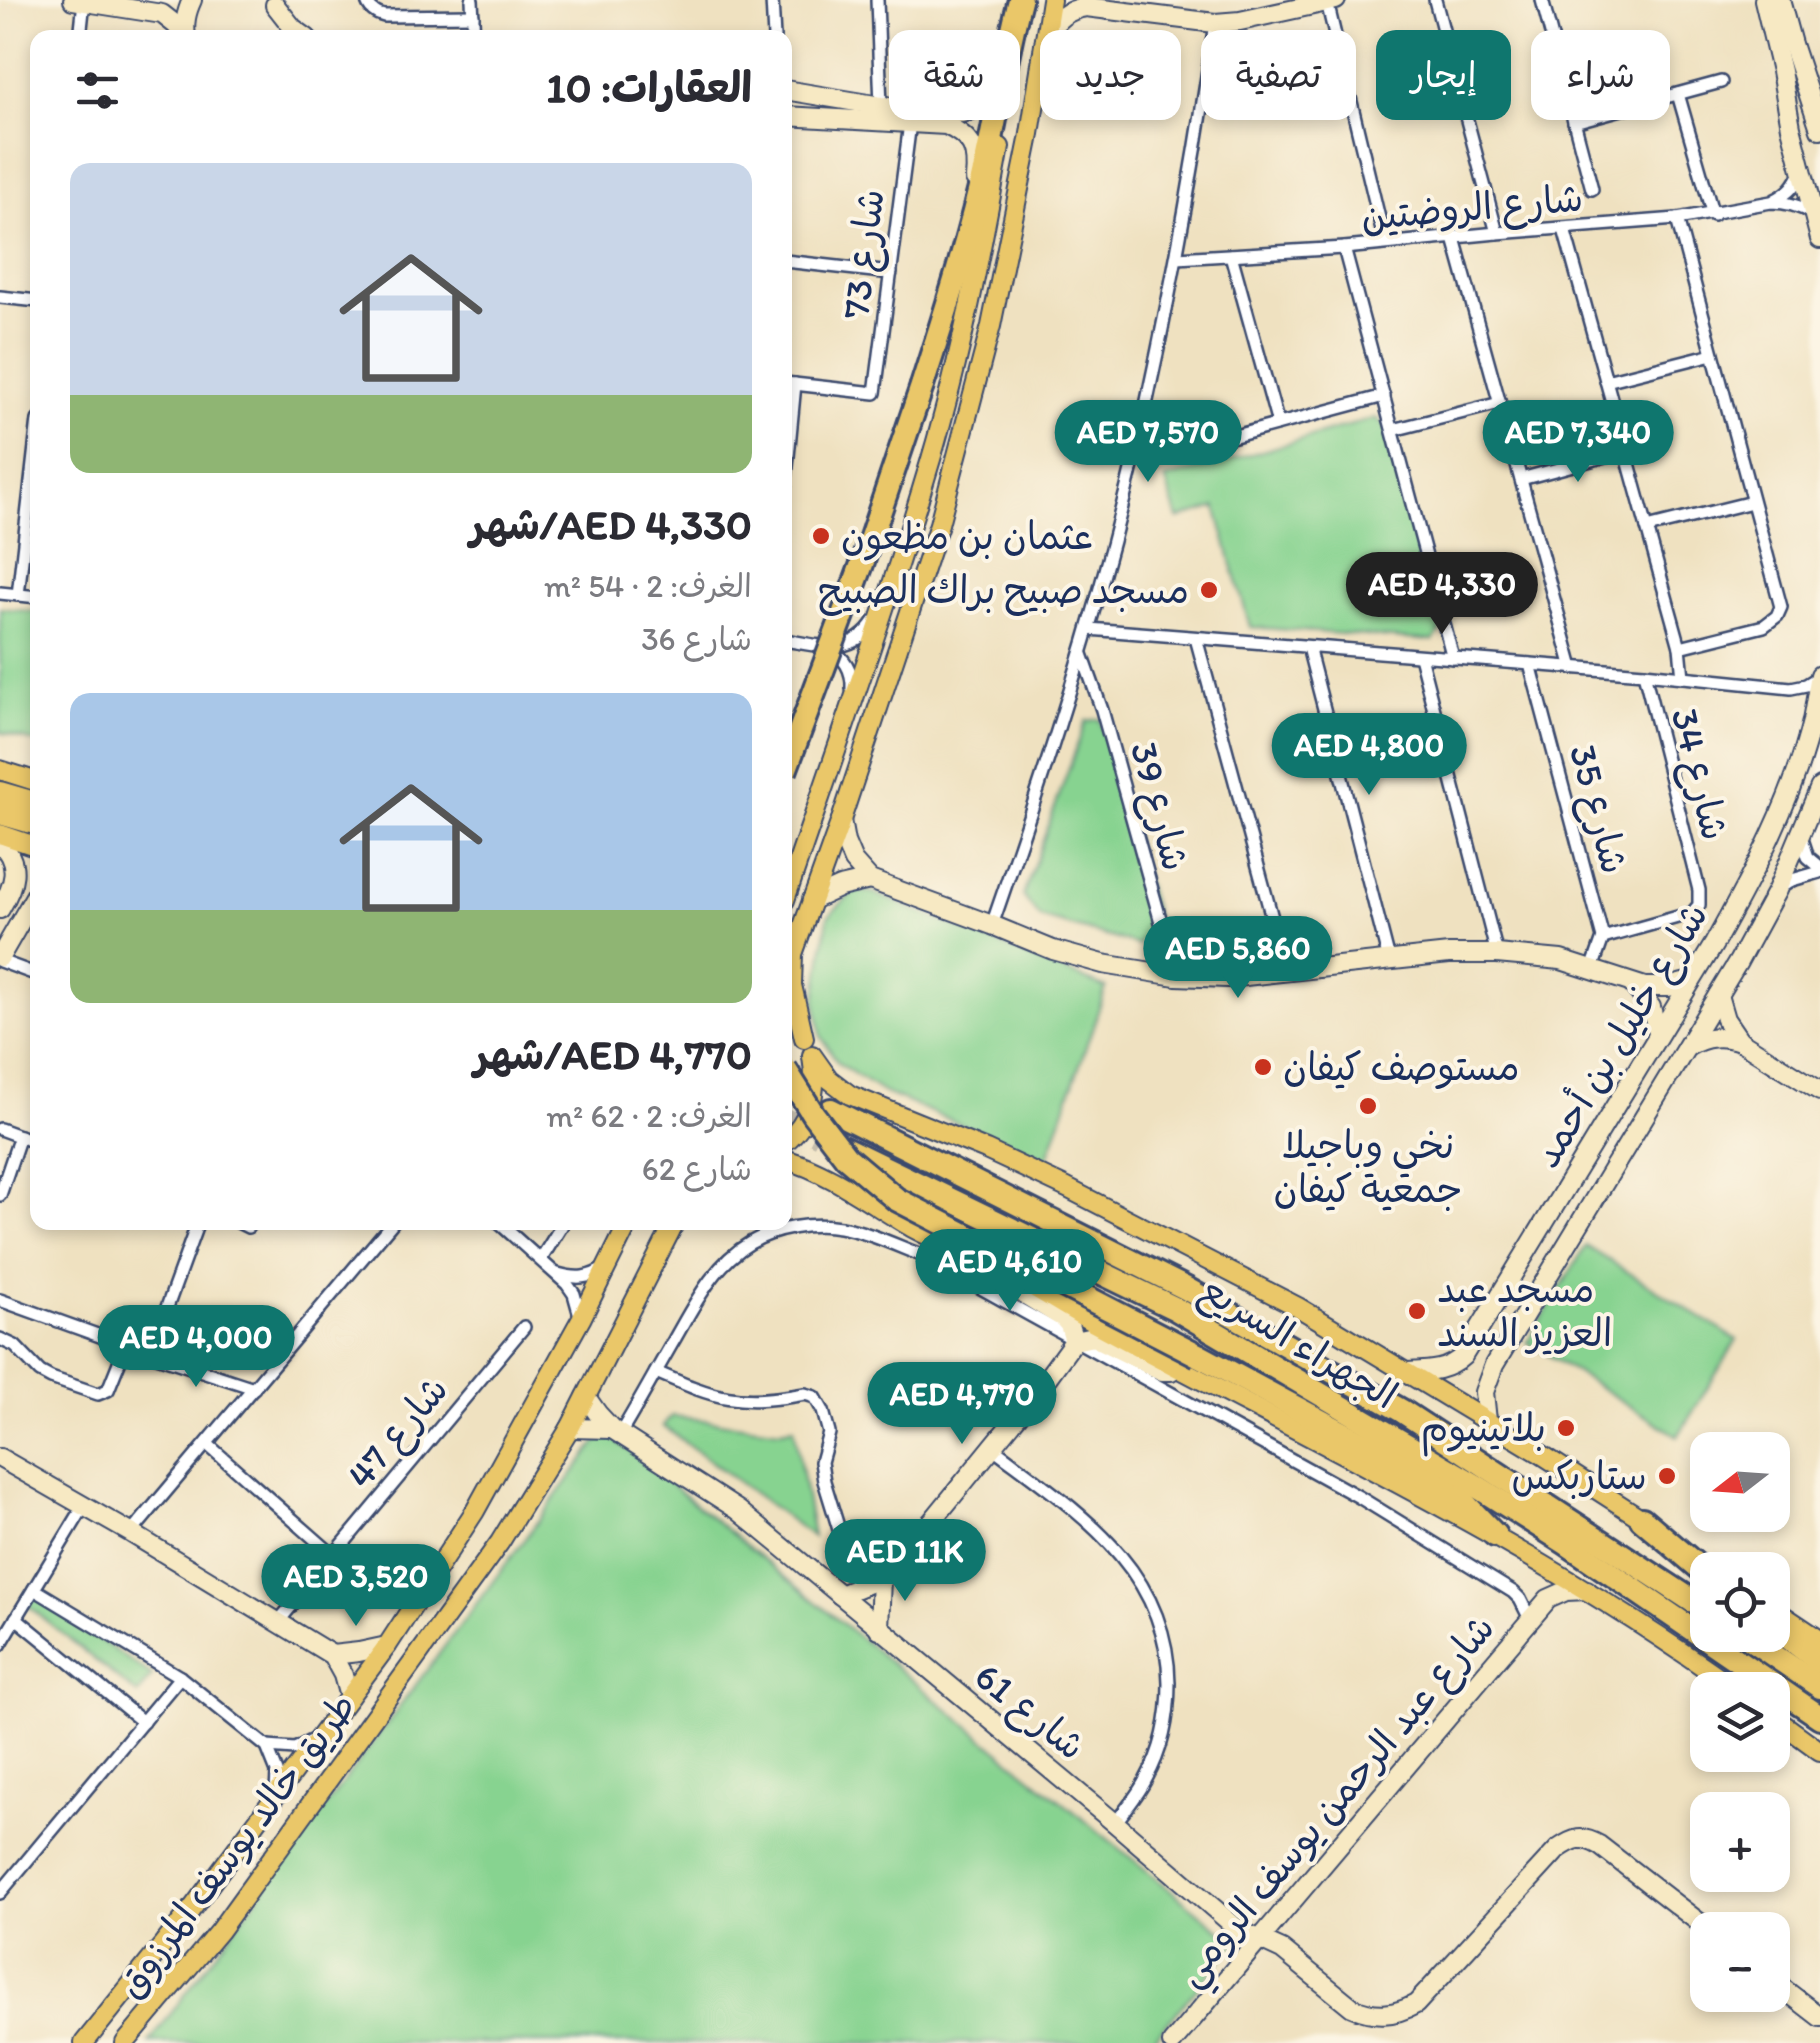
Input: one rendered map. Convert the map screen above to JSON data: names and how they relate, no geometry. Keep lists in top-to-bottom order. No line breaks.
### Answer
{"streets":{"highway":["الجهراء السريع"],"main road":["طريق خالد يوسف المرزوق"],"street":["شارع الروضتين","شارع 73","شارع 34","39 شارع","شارع 35","شارع خليل بن أحمد","شارع 47","شارع 61","شارع عبد الرحمن يوسف الرومي"]},"crossings":[["شارع الروضتين","شارع 34"],["شارع 34","شارع 35"],["شارع خليل بن أحمد","الجهراء السريع"],["شارع 61","شارع عبد الرحمن يوسف الرومي"],["شارع 61","طريق خالد يوسف المرزوق"]],"places":["عثمان بن مظعون","مسجد صبيح براك الصبيح","مستوصف كيفان","نخي وباجيلا جمعية كيفان","مسجد عبد العزيز السند","بلاتينيوم","ستاربكس"],"north":"left","page":{"chip":["شراء","إيجار","تصفية","جديد","شقة"],"heading":"العقارات: 10","list":[{"name":"AED 4,330/شهر","note":"الغرف: 2 · 54 m² · شارع 36"},{"name":"AED 4,770/شهر","note":"الغرف: 2 · 62 m² · شارع 62"}],"price":["AED 7,570","AED 7,340","AED 4,330","AED 4,800","AED 5,860","AED 4,610","AED 4,000","AED 4,770","AED 11K","AED 3,520"],"map_buttons":["+","−"]}}
